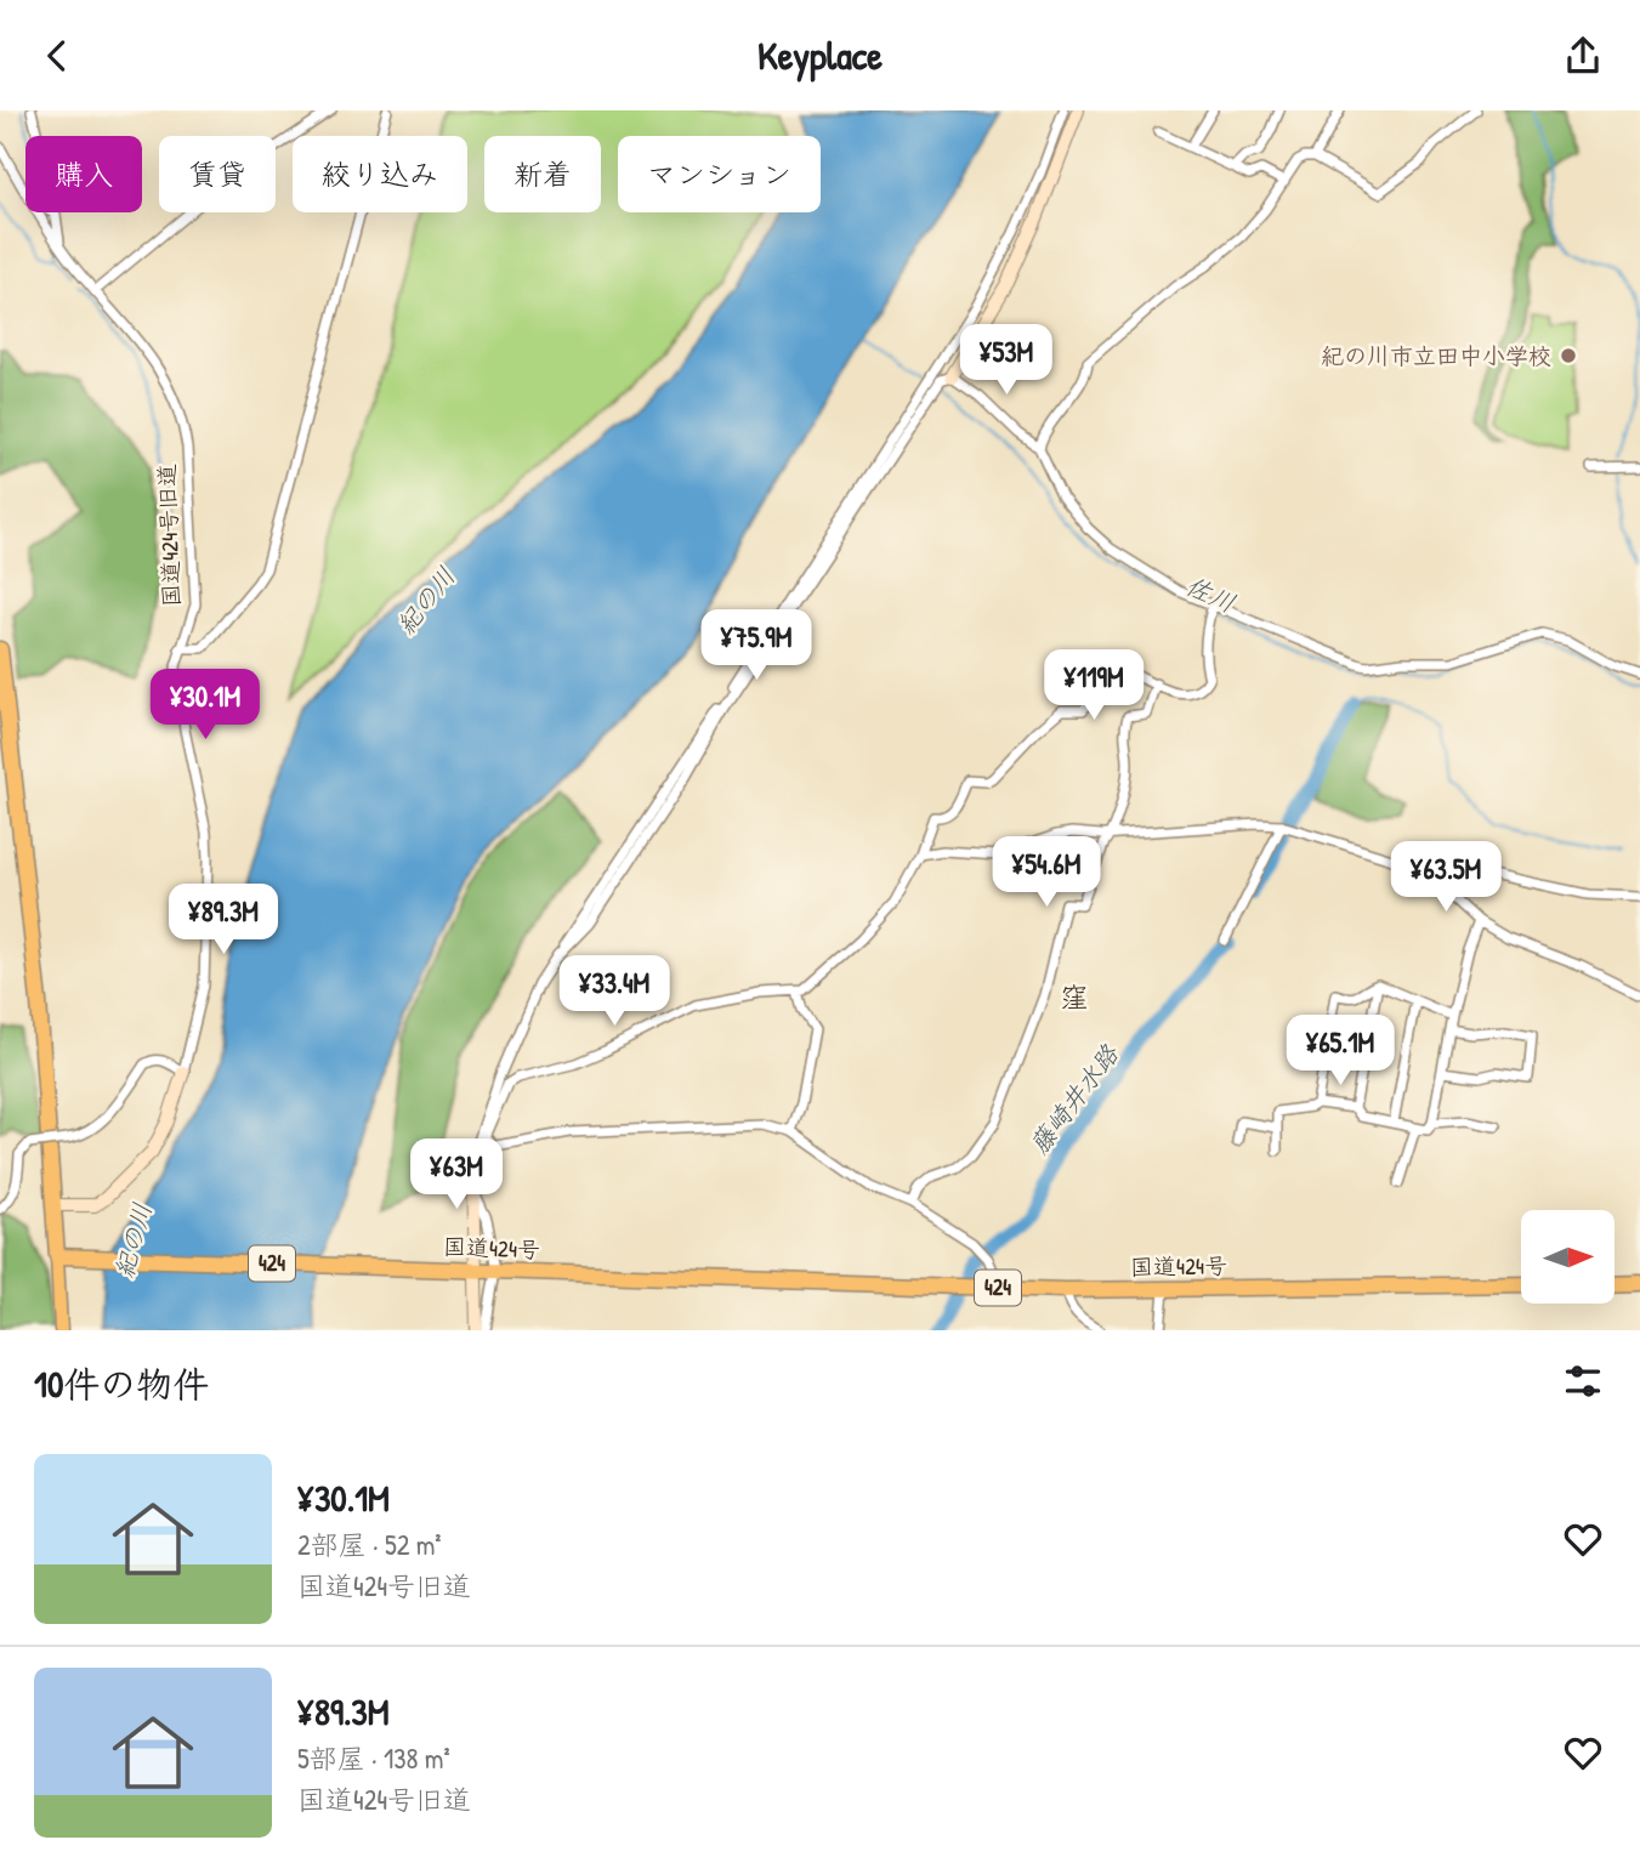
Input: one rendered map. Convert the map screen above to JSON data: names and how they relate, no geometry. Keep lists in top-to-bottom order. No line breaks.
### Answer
{"streets":{"highway":["国道424号","424"],"street":["国道424号旧道"]},"districts":["窪"],"water":["佐川","紀の川","藤崎井水路"],"places":["紀の川市立田中小学校"],"north":"right","page":{"header":"Keyplace","chip":["購入","賃貸","絞り込み","新着","マンション"],"price":["¥53M","¥75.9M","¥119M","¥30.1M","¥54.6M","¥63.5M","¥89.3M","¥33.4M","¥65.1M","¥63M"],"heading":"10件の物件","list":[{"name":"¥30.1M","note":"2部屋 · 52 m² · 国道424号旧道"},{"name":"¥89.3M","note":"5部屋 · 138 m² · 国道424号旧道"}]}}
